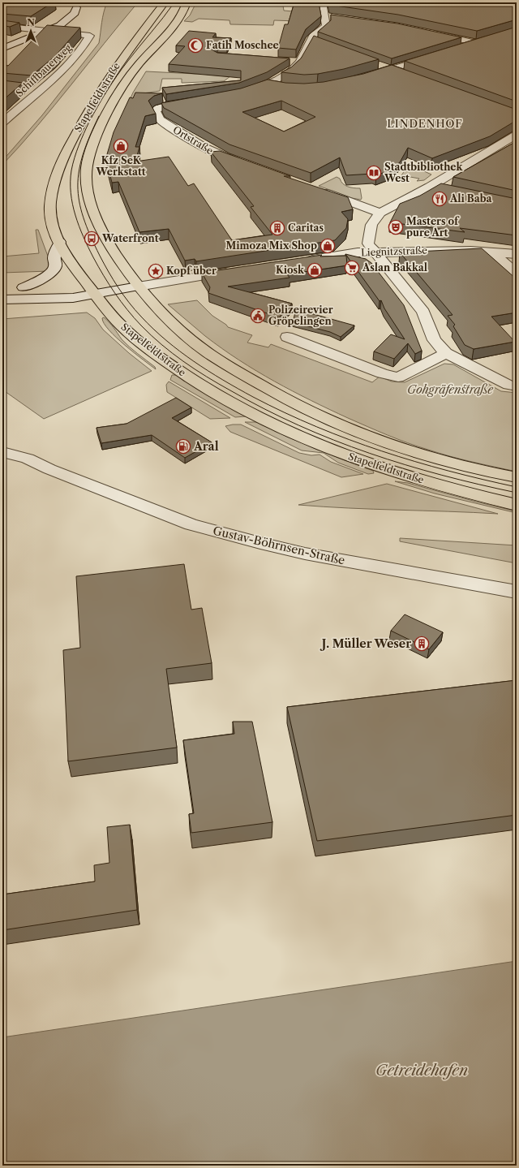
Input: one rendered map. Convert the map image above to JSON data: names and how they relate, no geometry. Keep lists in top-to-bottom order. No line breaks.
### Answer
{"streets":{"main road":["Stapelfeldtstraße"],"street":["Schiffbauerweg","Ortstraße","Liegnitzstraße","Gustav-Böhrnsen-Straße"]},"districts":["LINDENHOF"],"water":["Getreidehafen"],"parks":["Gohgräfenstraße"],"places":{"mosque":["Fatih Moschee"],"shop":["Kfz SeK Werkstatt","Mimoza Mix Shop","Kiosk"],"library":["Stadtbibliothek West"],"restaurant":["Ali Baba"],"theatre":["Masters of pure Art"],"building":["Caritas","J. Müller Weser"],"bus stop":["Waterfront"],"supermarket":["Aslan Bakkal"],"place":["Kopf über"],"public building":["Polizeirevier Gröpelingen"],"fuel station":["Aral"]},"north":"top"}
